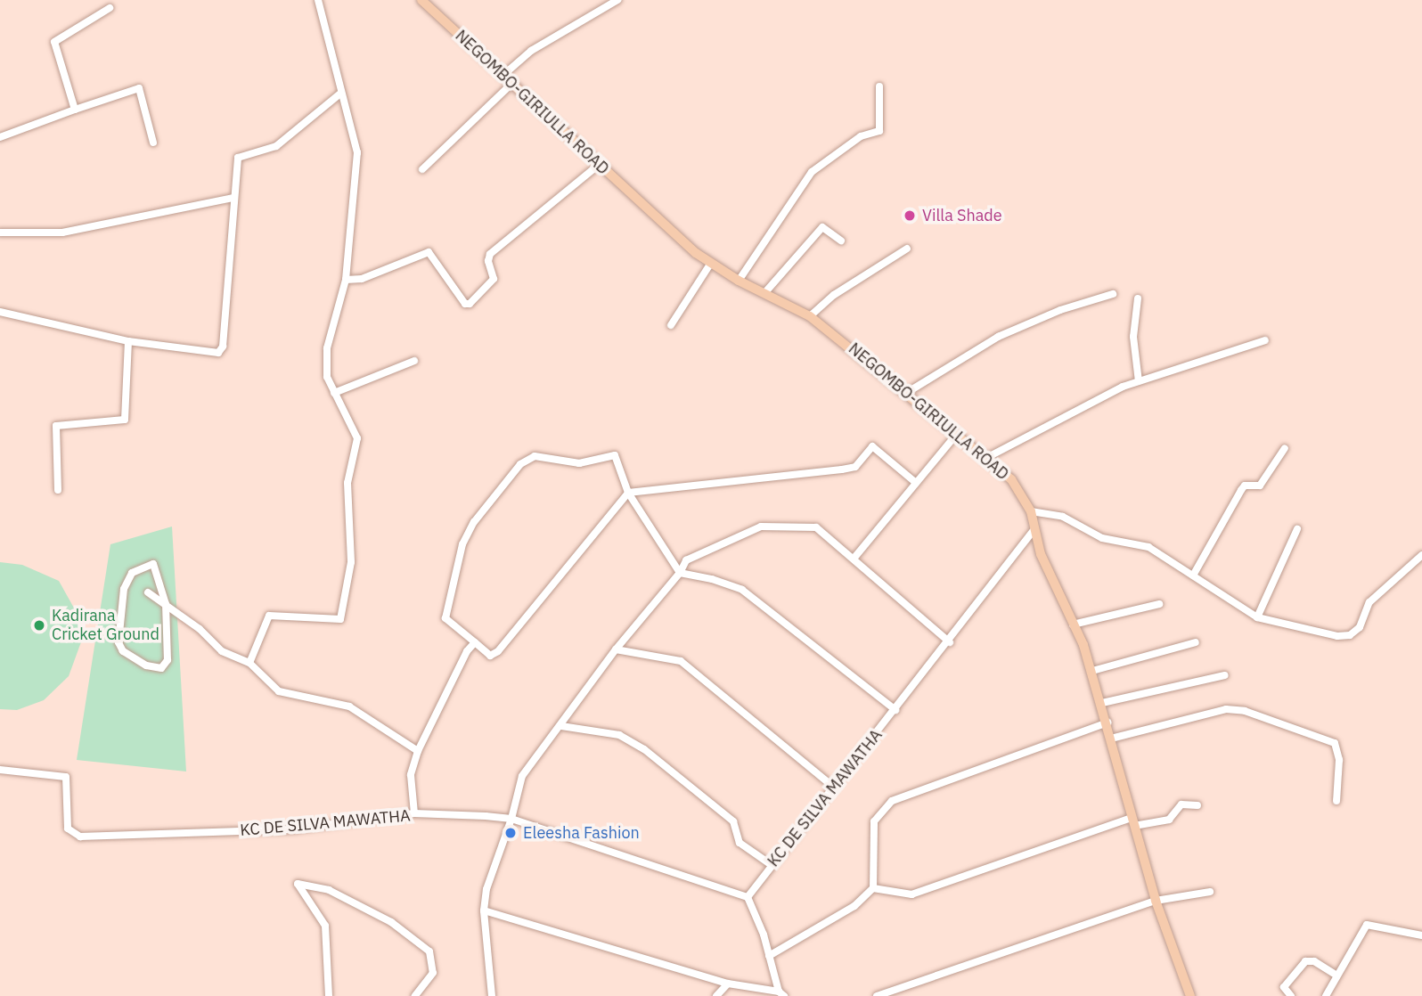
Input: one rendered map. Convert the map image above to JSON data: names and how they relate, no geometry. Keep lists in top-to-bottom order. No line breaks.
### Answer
{"streets":{"main road":["NEGOMBO-GIRIULLA ROAD"],"street":["KC DE SILVA MAWATHA"]},"crossings":[["NEGOMBO-GIRIULLA ROAD","KC DE SILVA MAWATHA"]],"places":["Villa Shade","Kadirana Cricket Ground","Eleesha Fashion"]}
